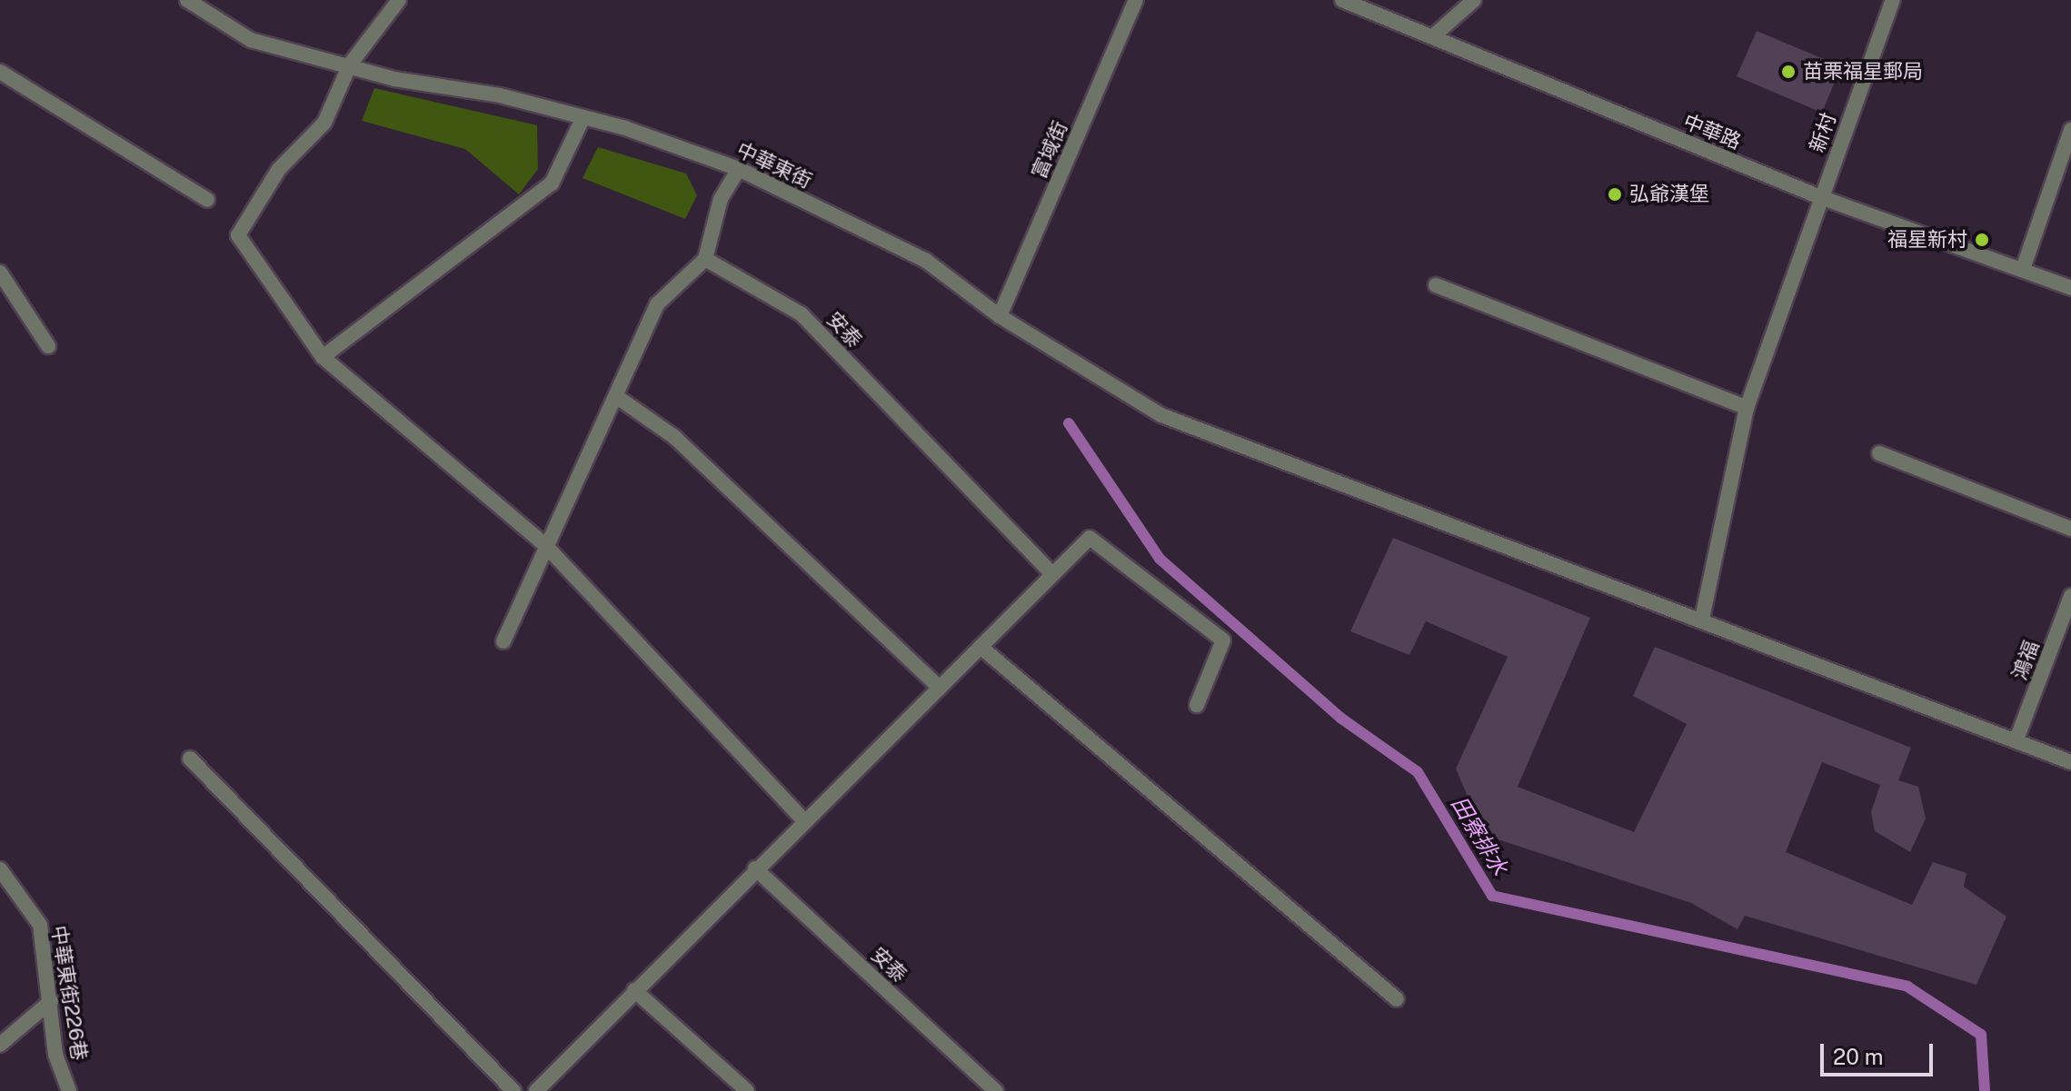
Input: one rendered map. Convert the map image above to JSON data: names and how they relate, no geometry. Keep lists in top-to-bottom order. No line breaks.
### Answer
{"streets":{"street":["中華路","新村","富域街","中華東街","安泰","鴻福","中華東街226巷"]},"crossings":[["中華路","新村"],["新村","中華東街"],["富域街","中華東街"],["中華東街","鴻福"]],"water":["田寮排水"],"places":["苗栗福星郵局","弘爺漢堡","福星新村"],"scale_bar":"20 m"}
